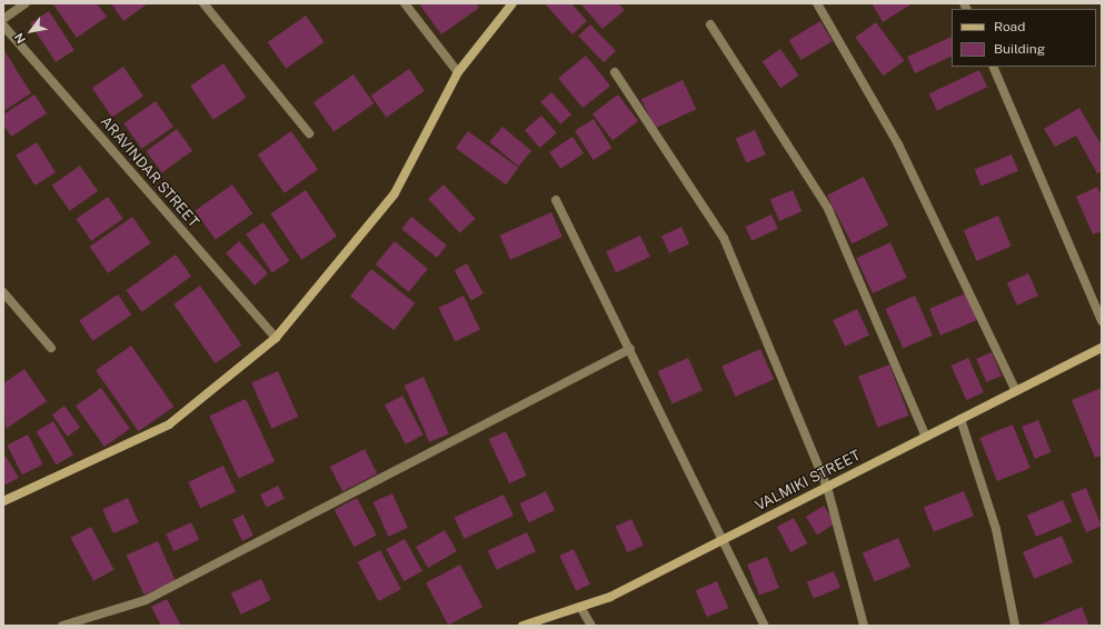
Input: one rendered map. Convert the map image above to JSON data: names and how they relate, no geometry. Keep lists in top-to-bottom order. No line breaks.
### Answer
{"streets":{"street":["ARAVINDAR STREET","VALMIKI STREET"]},"legend":["Road","Building"],"north":"bottom left"}
